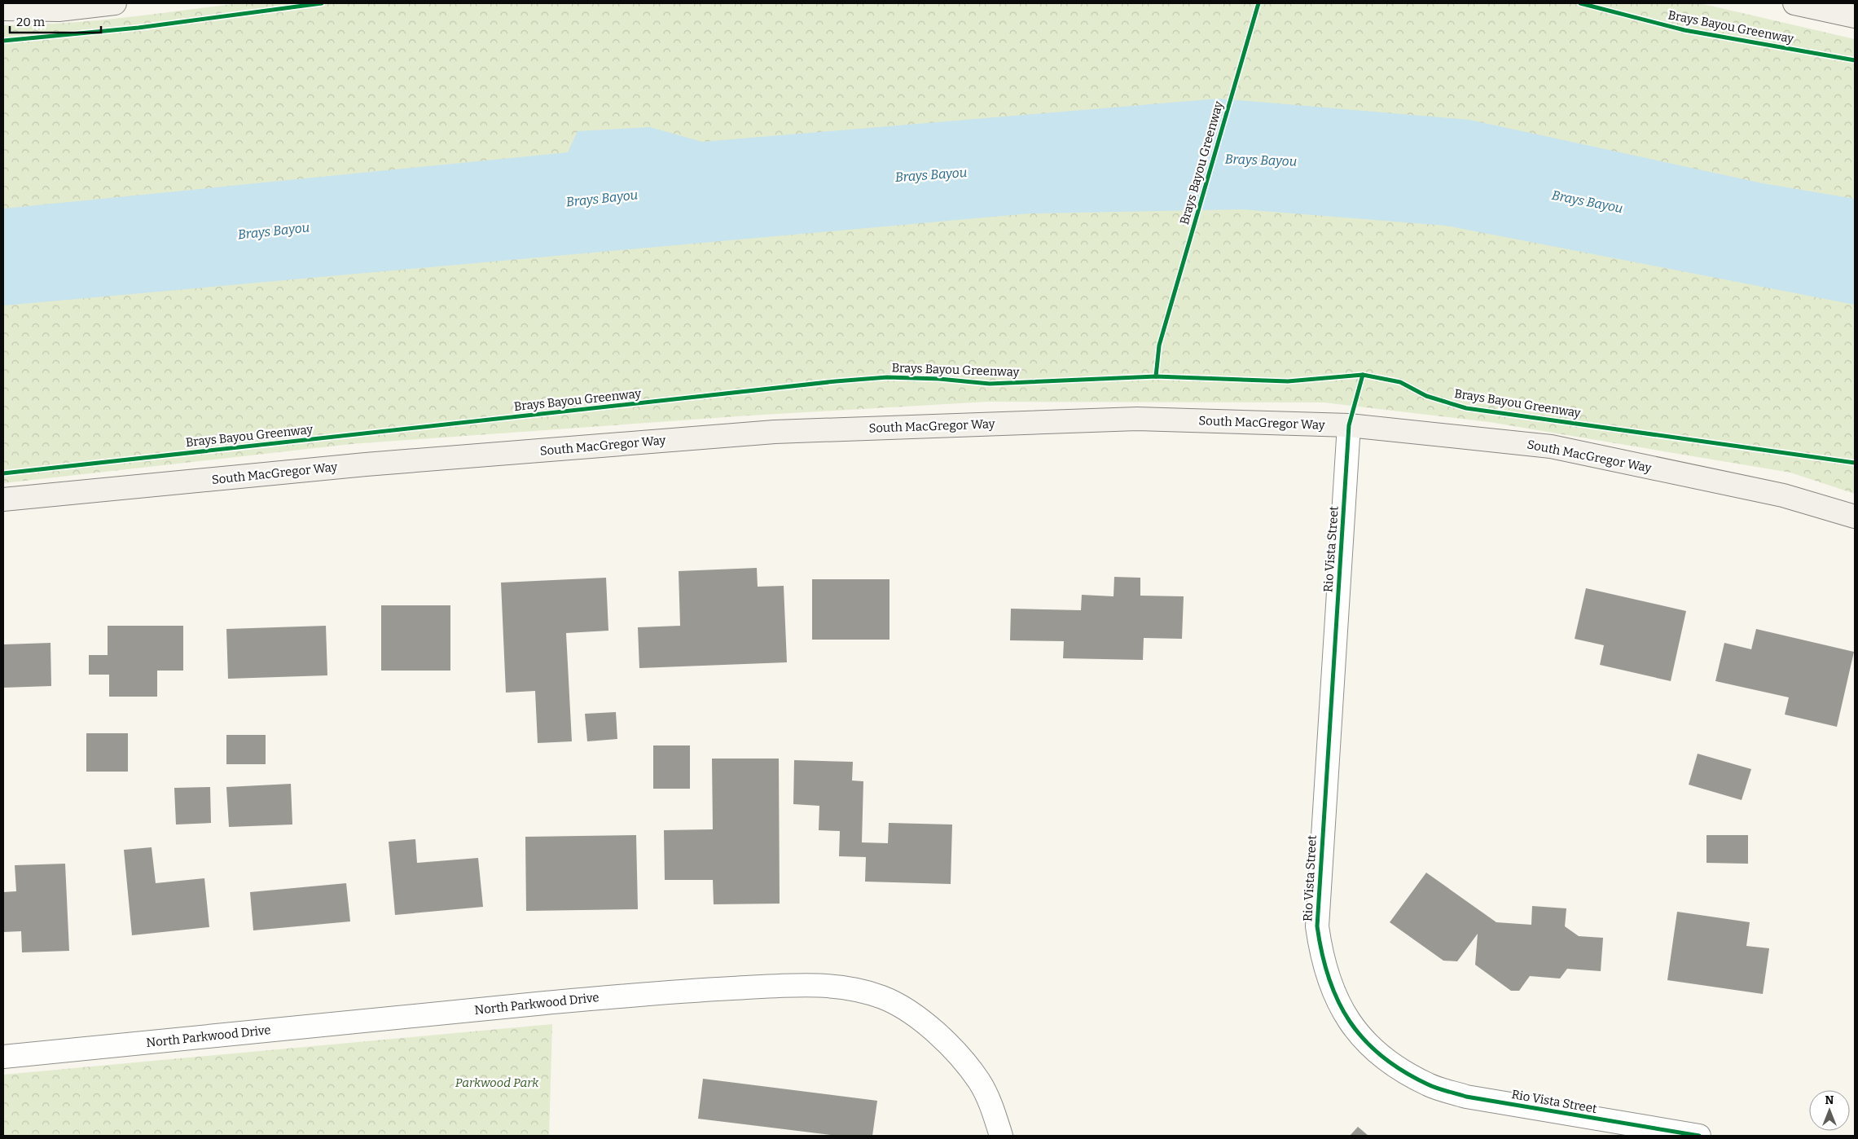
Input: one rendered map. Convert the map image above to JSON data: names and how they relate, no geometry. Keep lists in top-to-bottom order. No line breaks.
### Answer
{"streets":{"main road":["South MacGregor Way"],"street":["Rio Vista Street","North Parkwood Drive"],"cycle path":["Brays Bayou Greenway"]},"crossings":[["South MacGregor Way","Rio Vista Street"]],"water":["Brays Bayou"],"parks":["Parkwood Park"],"scale_bar":"20 m","north":"top"}
